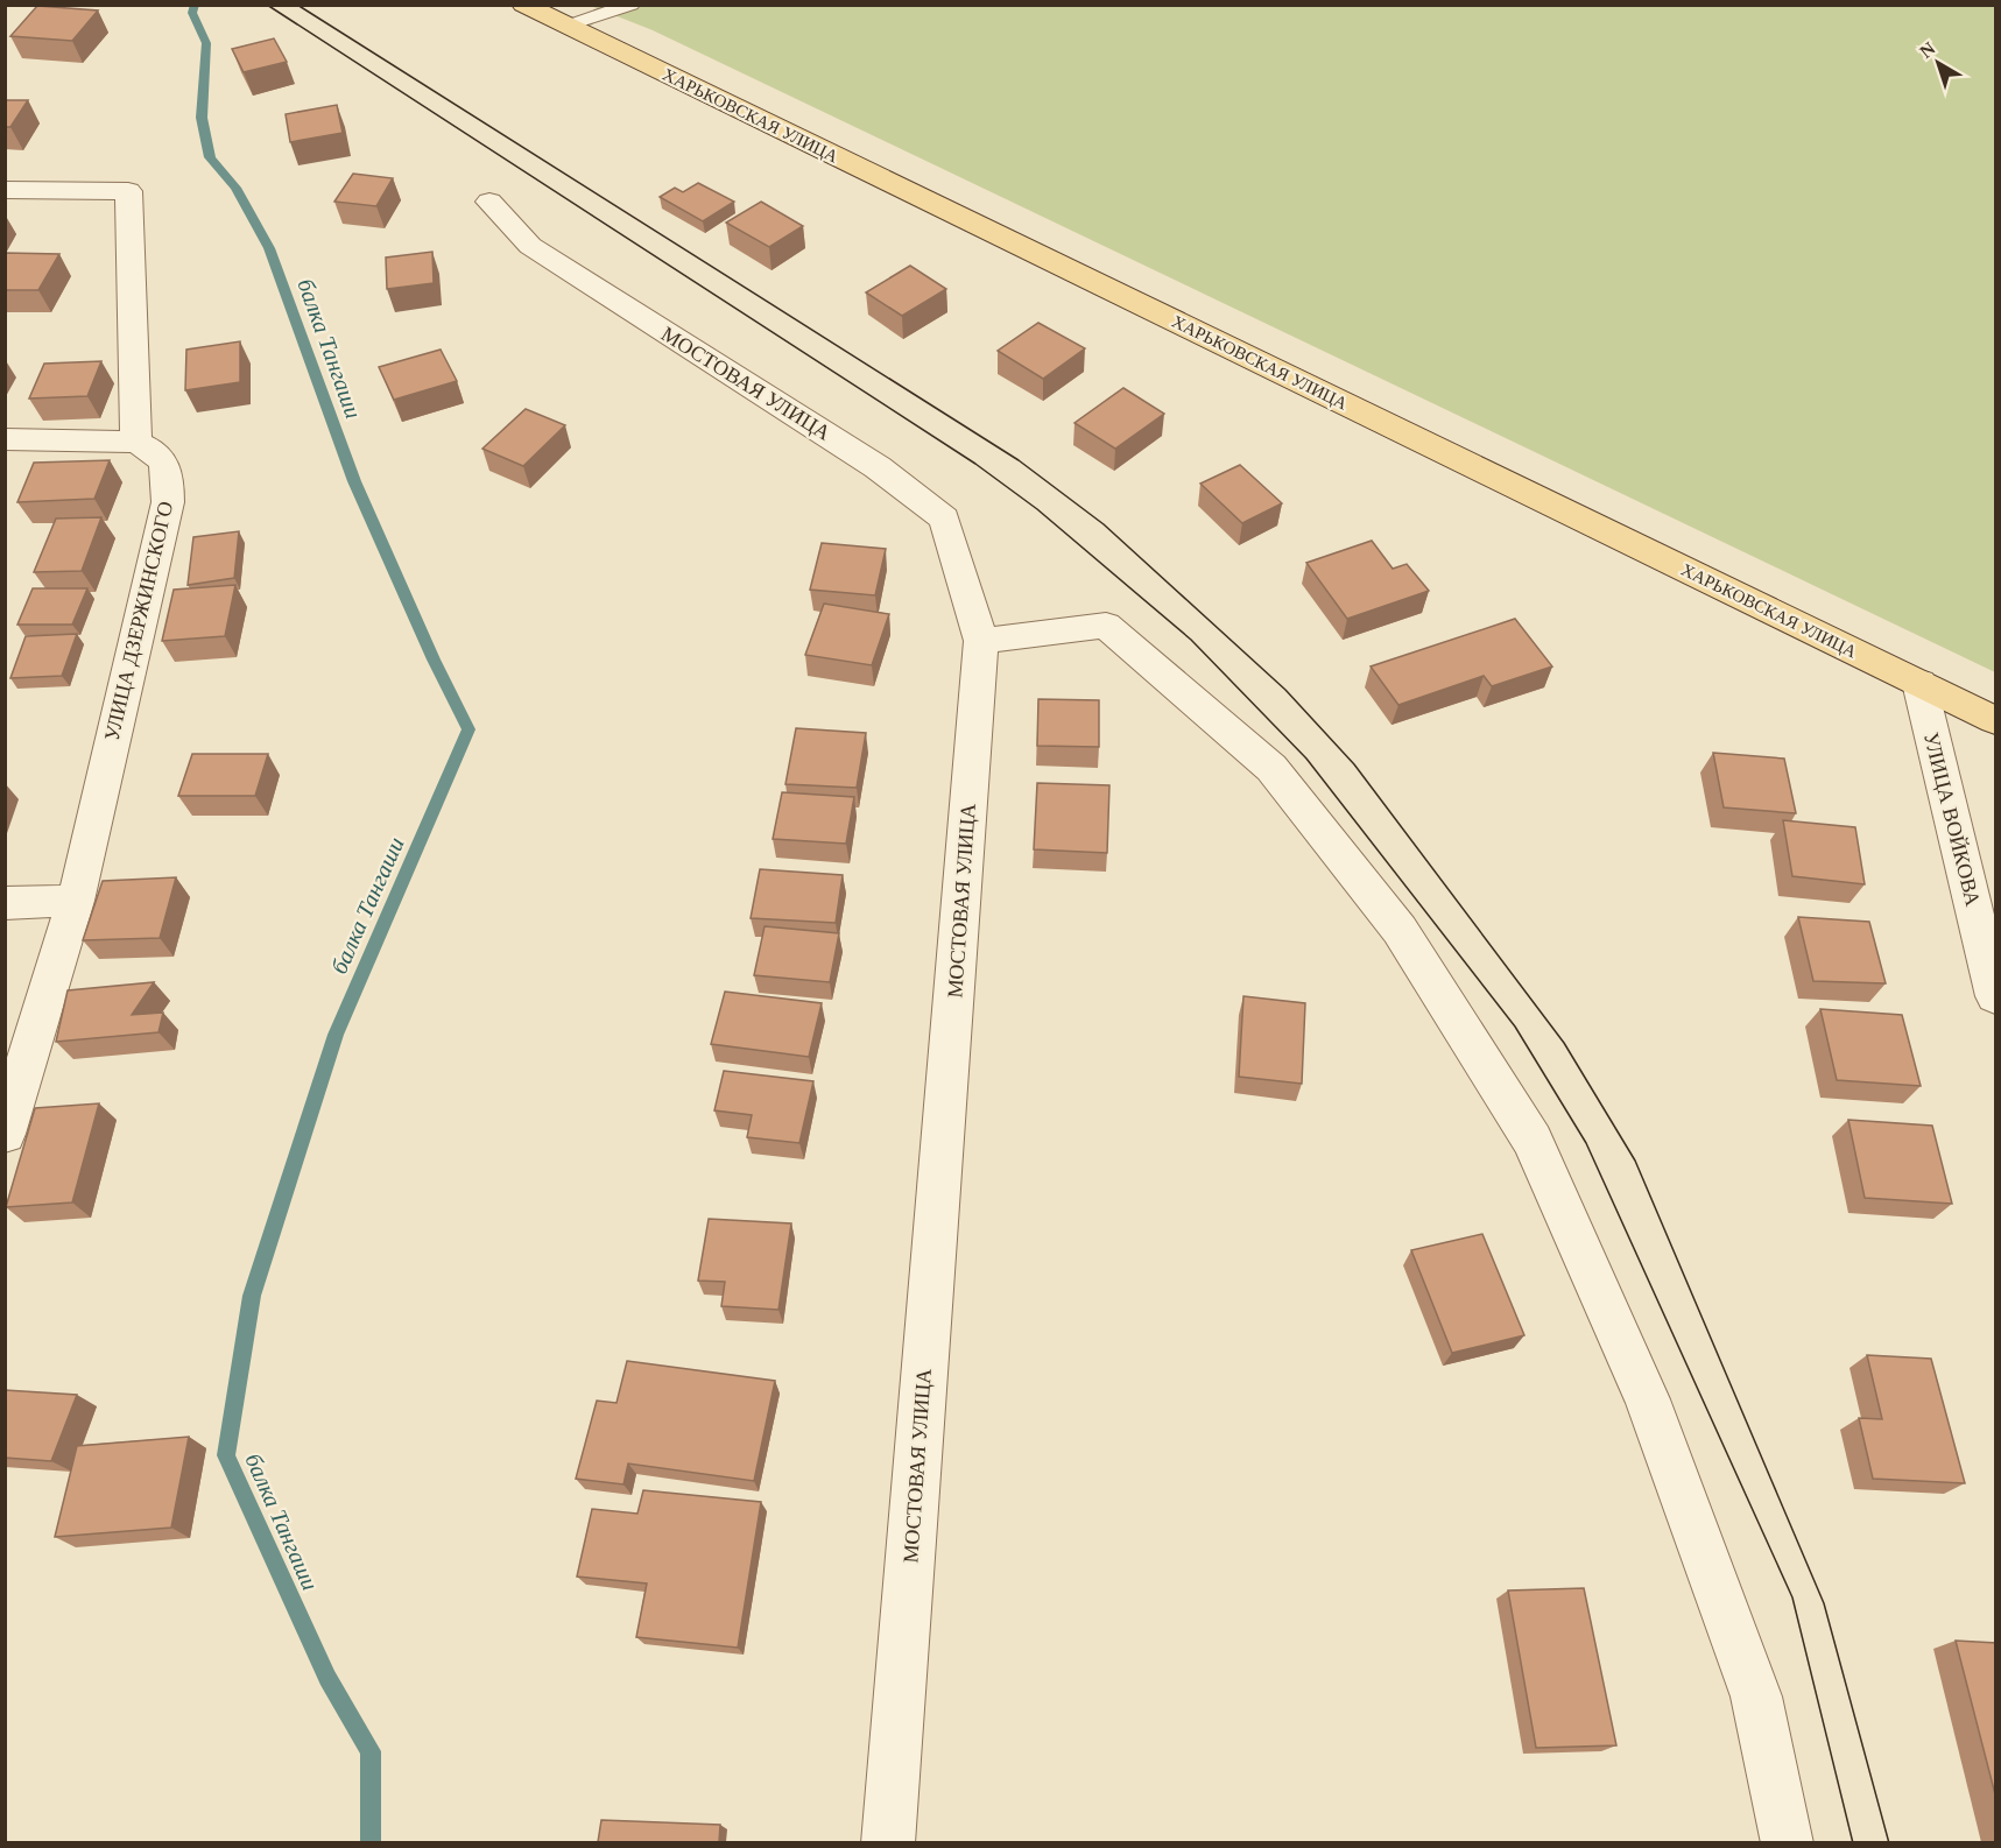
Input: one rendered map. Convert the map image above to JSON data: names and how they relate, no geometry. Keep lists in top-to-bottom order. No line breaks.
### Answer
{"streets":{"main road":["ХАРЬКОВСКАЯ УЛИЦА"],"street":["МОСТОВАЯ УЛИЦА","УЛИЦА ДЗЕРЖИНСКОГО","УЛИЦА ВОЙКОВА"]},"crossings":[["ХАРЬКОВСКАЯ УЛИЦА","УЛИЦА ВОЙКОВА"]],"water":["балка Тангаши"],"north":"top left"}
